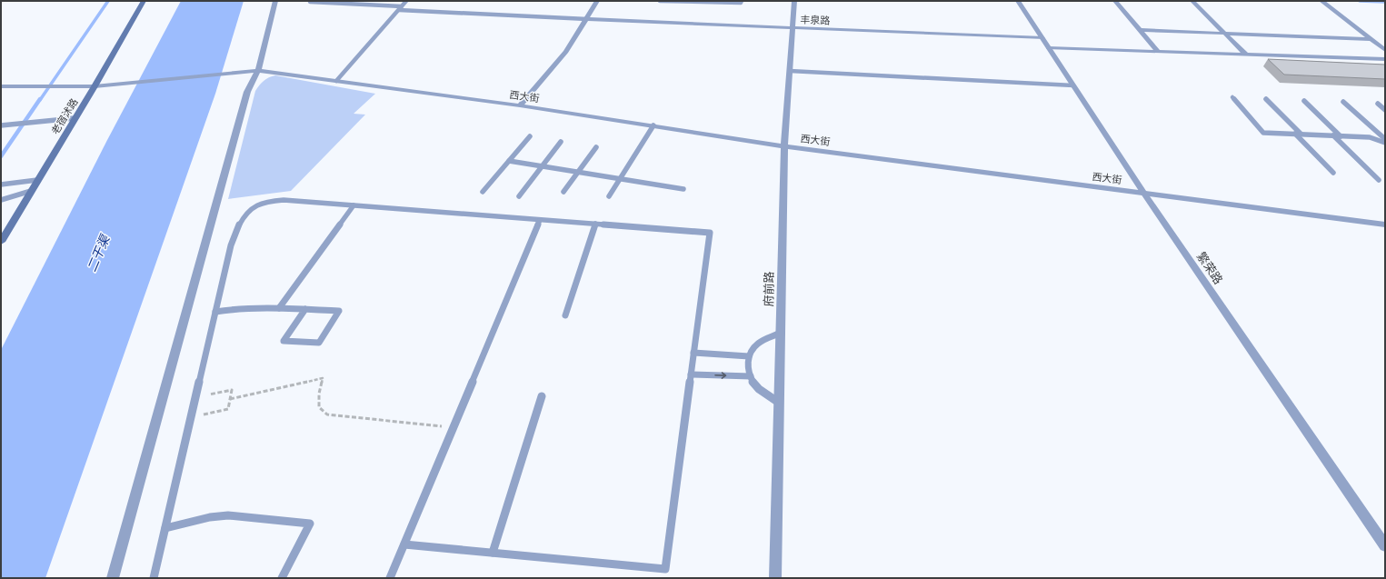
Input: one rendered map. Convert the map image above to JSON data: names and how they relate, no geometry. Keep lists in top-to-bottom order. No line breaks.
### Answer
{"streets":{"main road":["老宿沭路"],"street":["丰泉路","西大街","繁荣路","府前路"]},"crossings":[["丰泉路","繁荣路"],["丰泉路","府前路"],["西大街","老宿沭路"],["西大街","繁荣路"],["西大街","府前路"]],"water":["二干渠"]}
